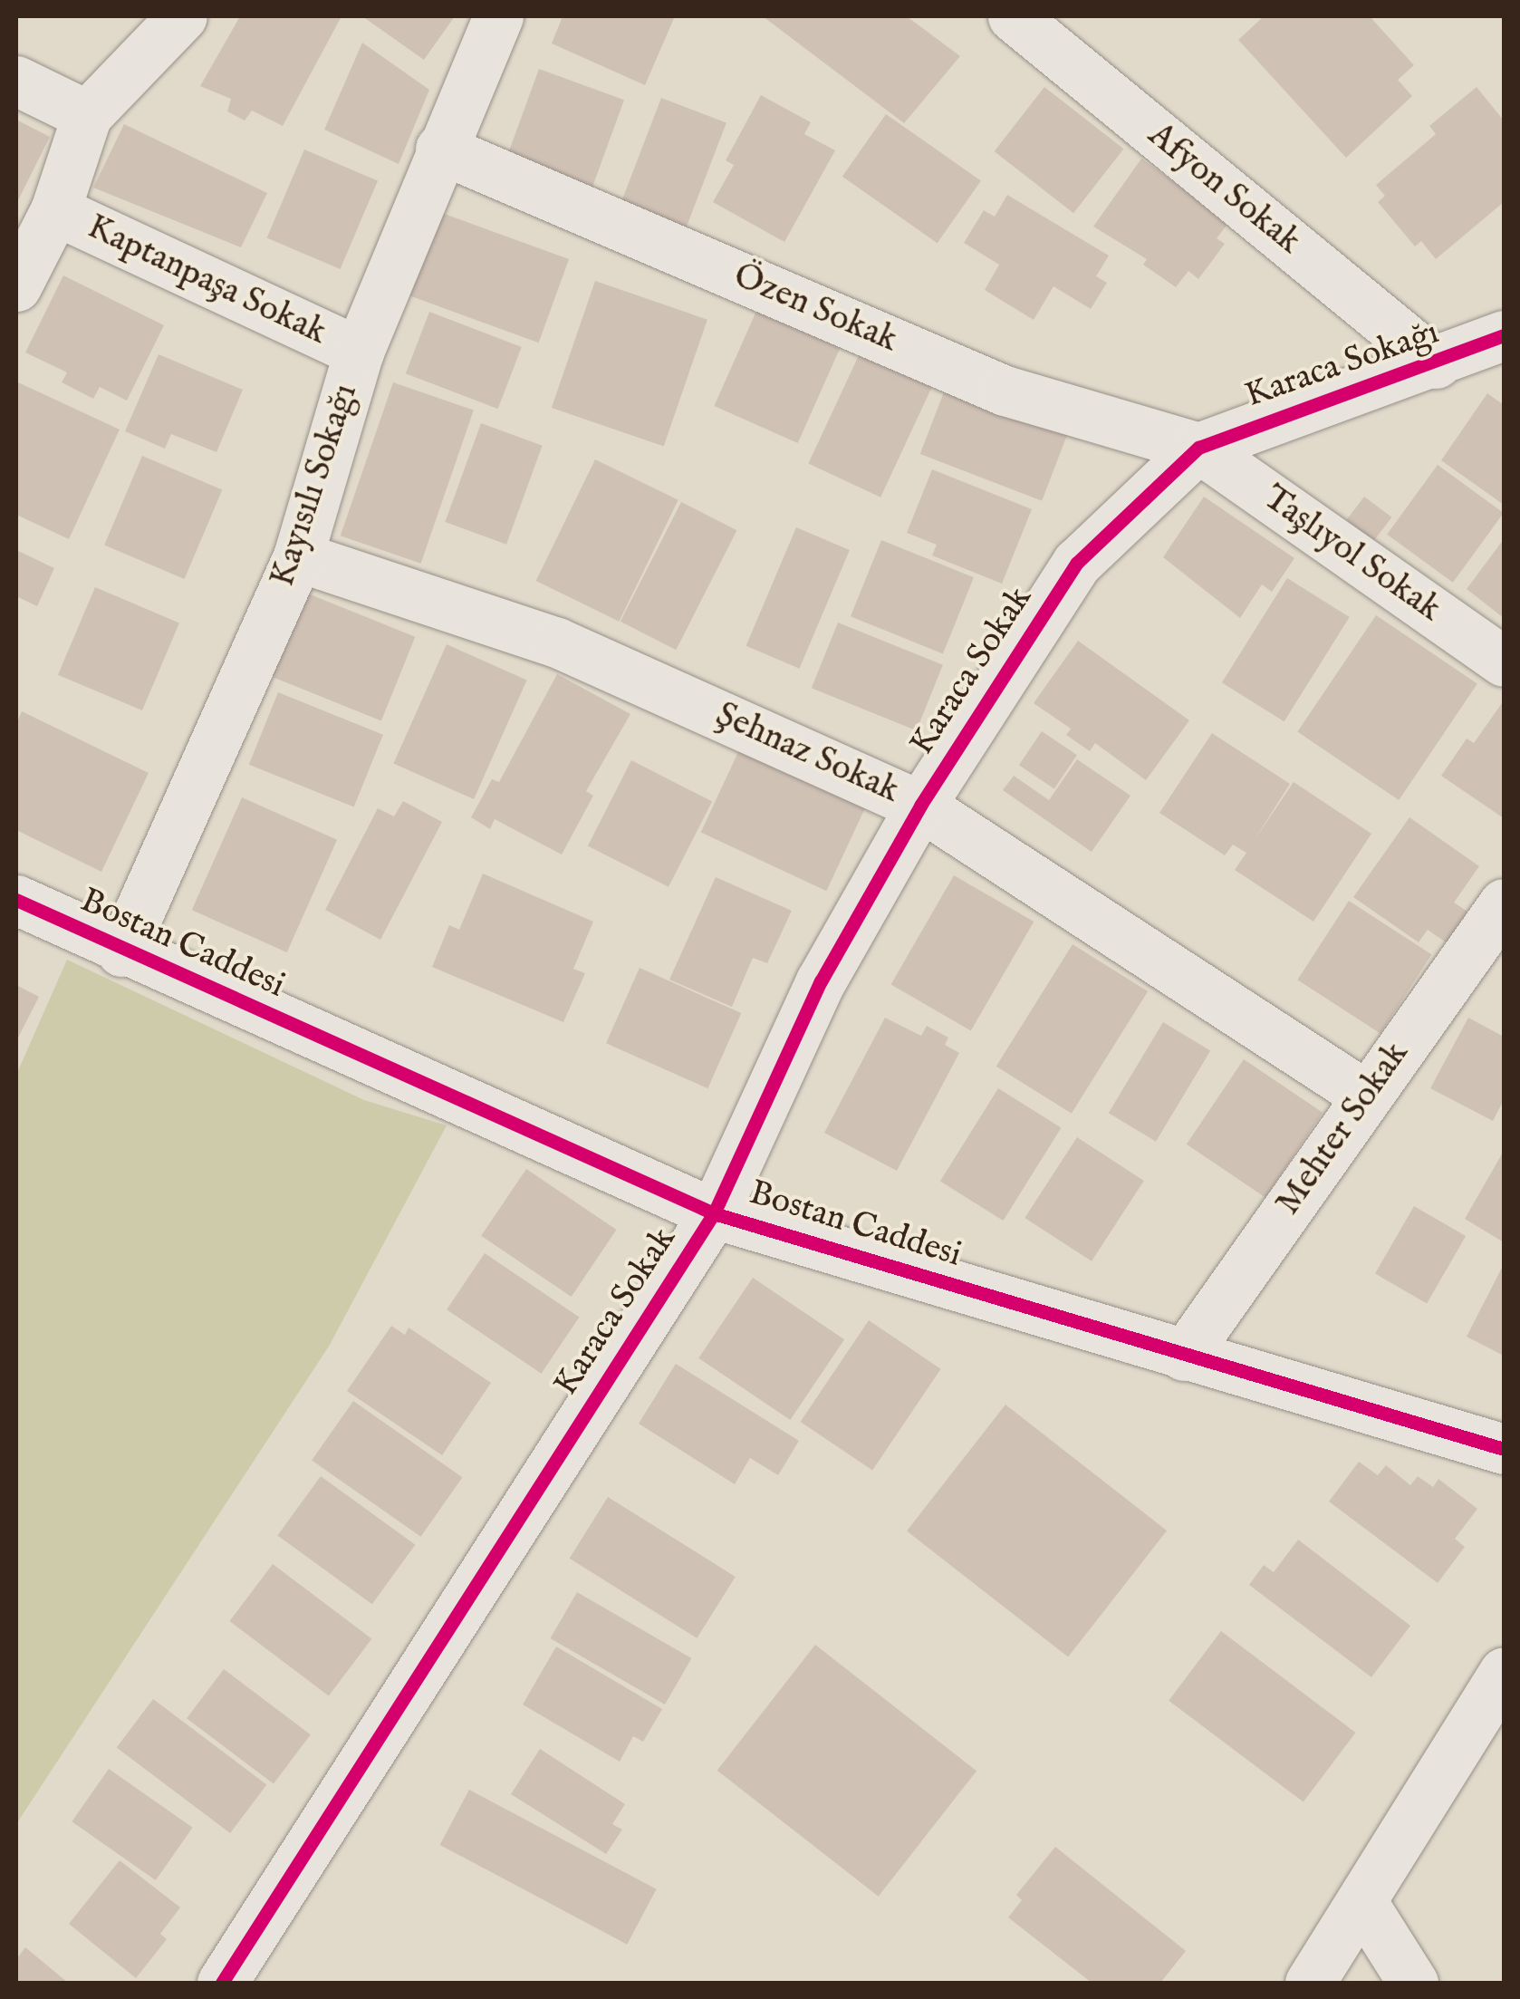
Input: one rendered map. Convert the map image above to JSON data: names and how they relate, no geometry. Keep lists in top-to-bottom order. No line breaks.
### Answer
{"streets":{"street":["Afyon Sokak","Kaptanpaşa Sokak","Özen Sokak","Karaca Sokağı","Kayısılı Sokağı","Taşlıyol Sokak","Karaca Sokak","Şehnaz Sokak","Bostan Caddesi","Mehter Sokak"]},"crossings":[["Afyon Sokak","Karaca Sokağı"],["Kaptanpaşa Sokak","Kayısılı Sokağı"],["Özen Sokak","Karaca Sokağı"],["Özen Sokak","Kayısılı Sokağı"],["Özen Sokak","Taşlıyol Sokak"],["Özen Sokak","Karaca Sokak"],["Karaca Sokağı","Taşlıyol Sokak"],["Karaca Sokağı","Karaca Sokak"],["Kayısılı Sokağı","Şehnaz Sokak"],["Kayısılı Sokağı","Bostan Caddesi"],["Taşlıyol Sokak","Karaca Sokak"],["Karaca Sokak","Şehnaz Sokak"],["Karaca Sokak","Bostan Caddesi"],["Şehnaz Sokak","Mehter Sokak"],["Bostan Caddesi","Mehter Sokak"]]}
